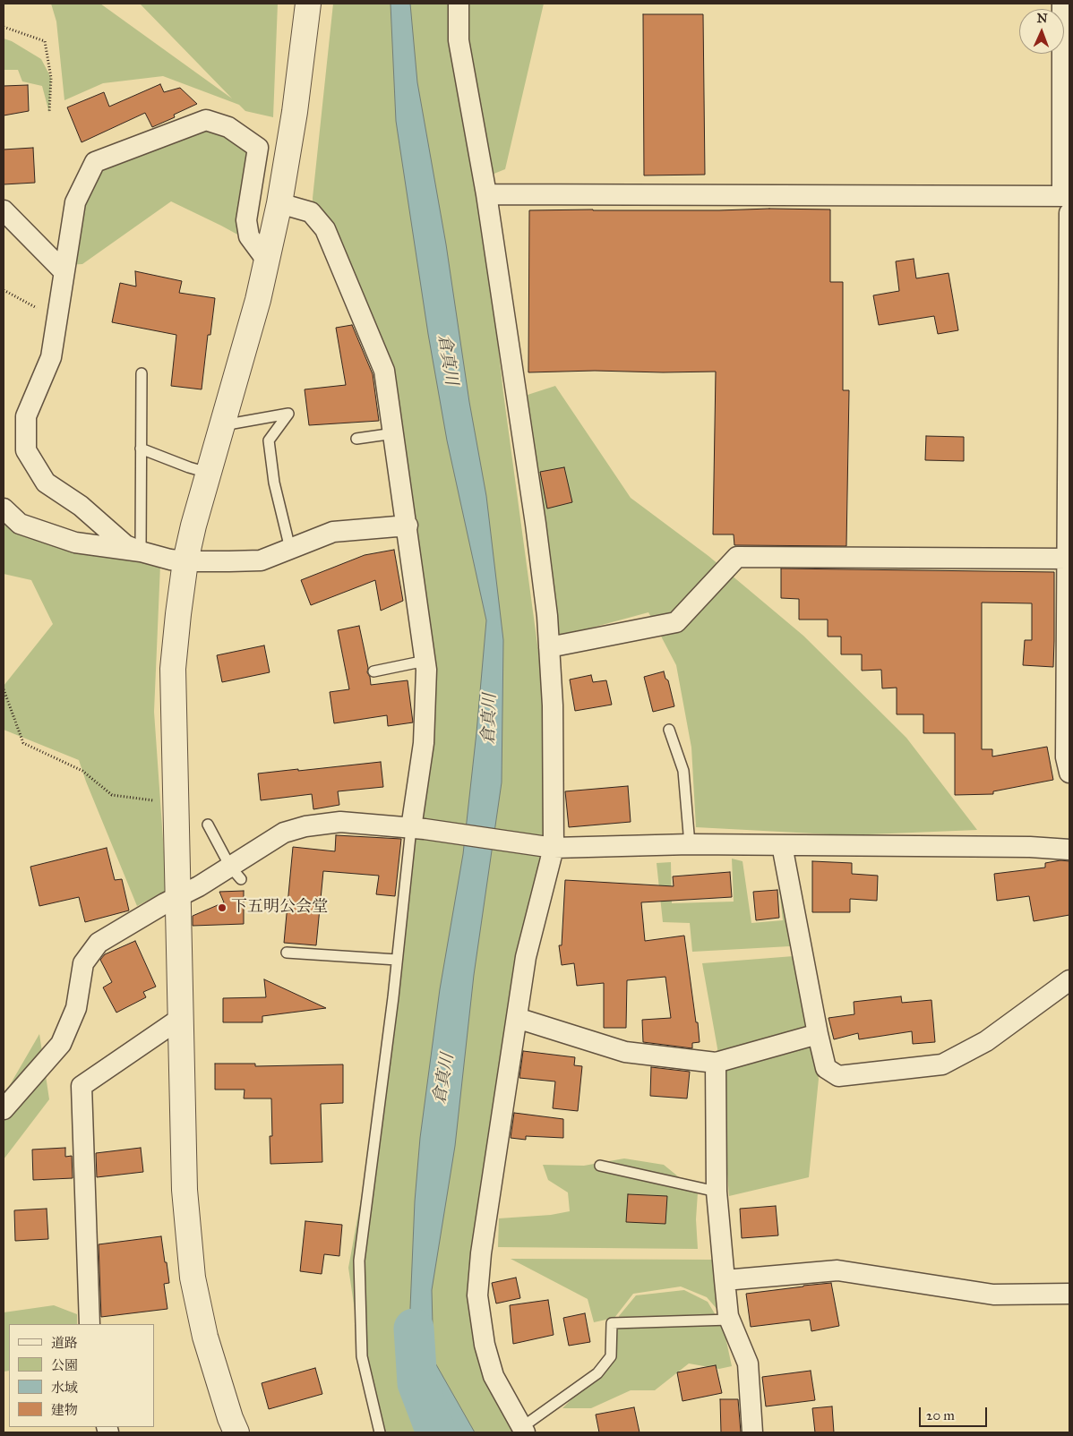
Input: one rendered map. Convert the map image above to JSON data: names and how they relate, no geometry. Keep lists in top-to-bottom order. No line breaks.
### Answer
{"water":["倉真川"],"places":["下五明公会堂"],"legend":["道路","公園","水域","建物"],"scale_bar":"20 m","north":"top"}
